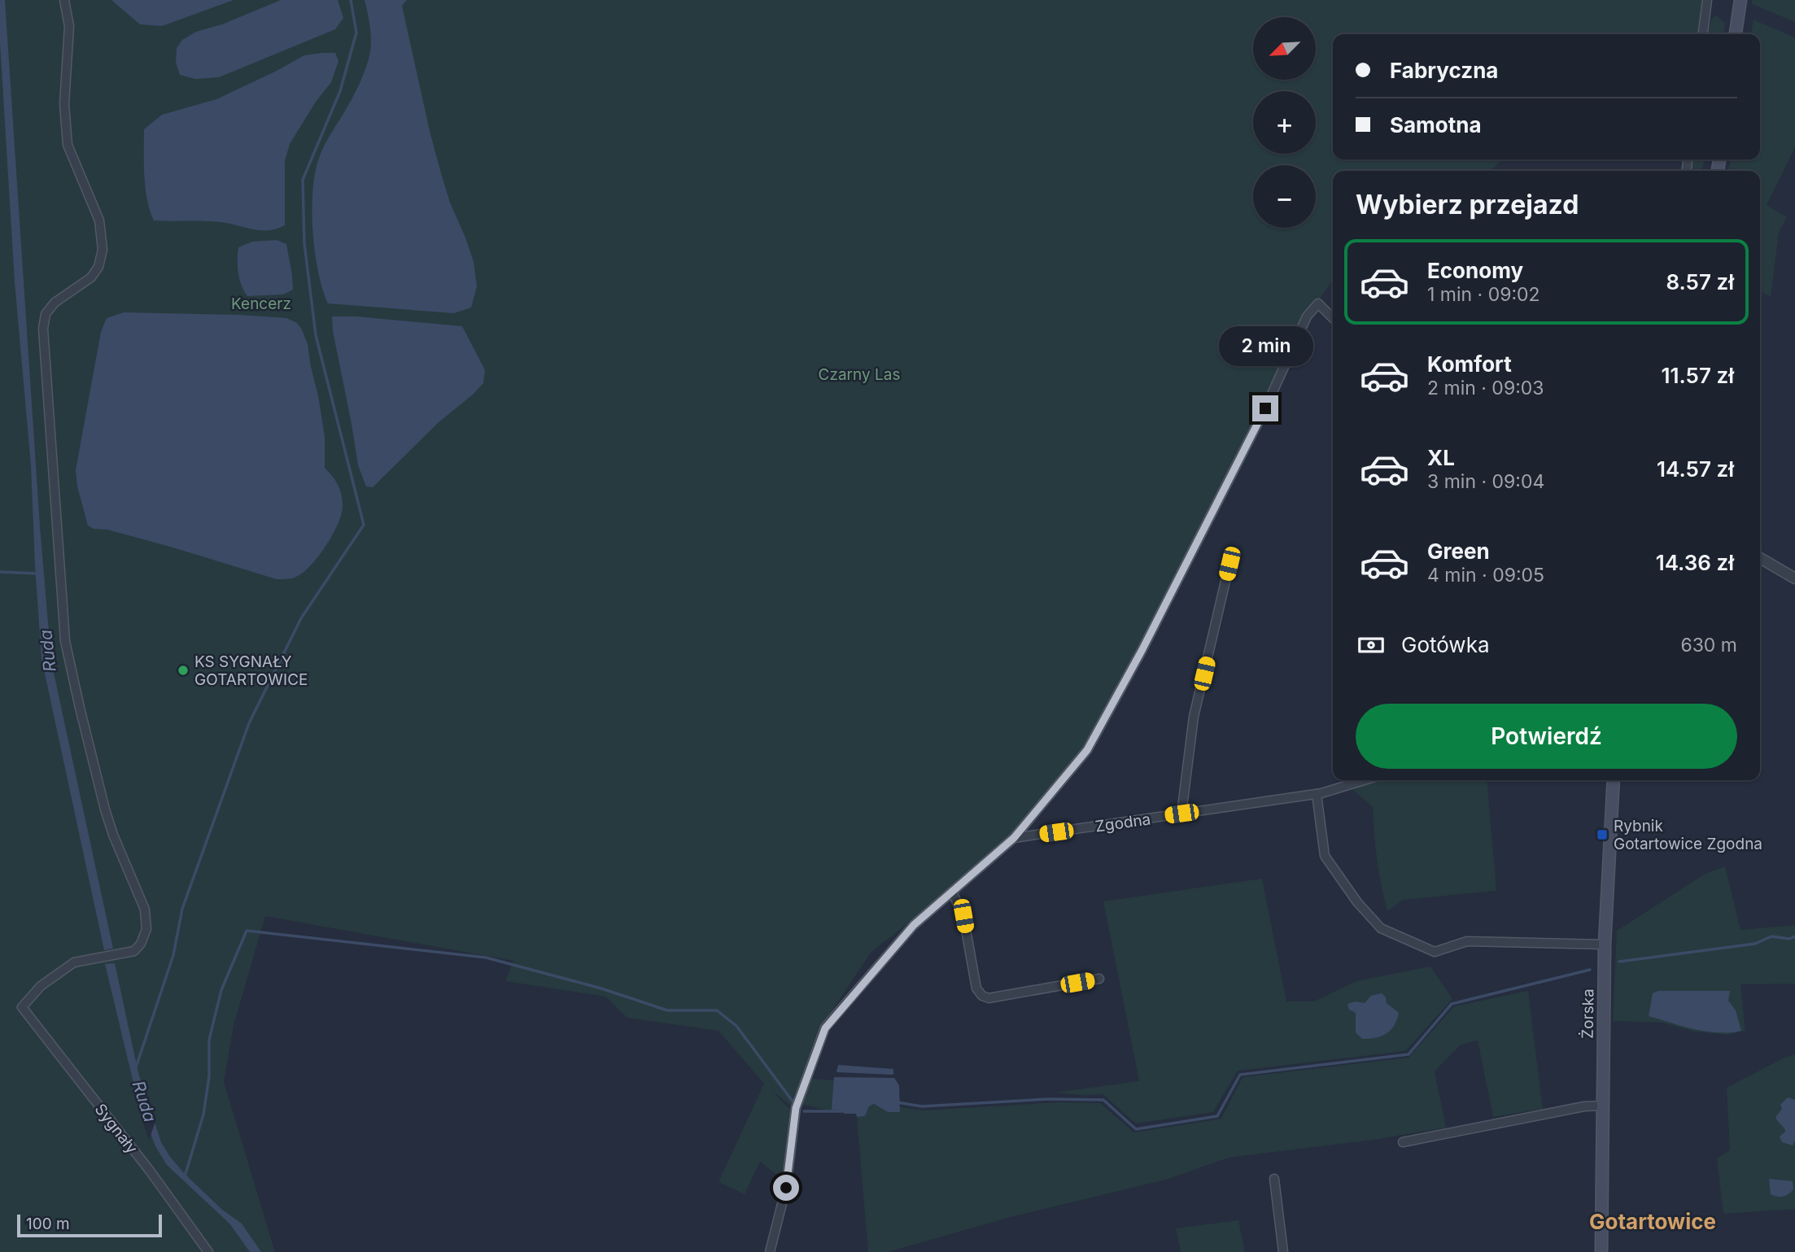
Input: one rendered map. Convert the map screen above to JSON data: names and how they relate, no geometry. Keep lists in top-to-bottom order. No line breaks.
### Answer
{"streets":{"main road":["Żorska"],"street":["Zgodna","Sygnały"]},"districts":["Gotartowice"],"water":["Ruda"],"parks":["Kencerz","Czarny Las"],"places":{"other":["KS SYGNAŁY GOTARTOWICE"],"transit":["Rybnik Gotartowice Zgodna"]},"scale_bar":"100 m","north":"bottom left","page":{"map_buttons":["+","−"],"banner":["Fabryczna","Samotna"],"heading":"Wybierz przejazd","list":[{"name":"Economy","note":"1 min · 09:02","value":"8.57 zł"},{"name":"Komfort","note":"2 min · 09:03","value":"11.57 zł"},{"name":"XL","note":"3 min · 09:04","value":"14.57 zł"},{"name":"Green","note":"4 min · 09:05","value":"14.36 zł"}],"bubble":"2 min","pay":["Gotówka","630 m"],"buttons":"Potwierdź","scale":"100 m"}}
